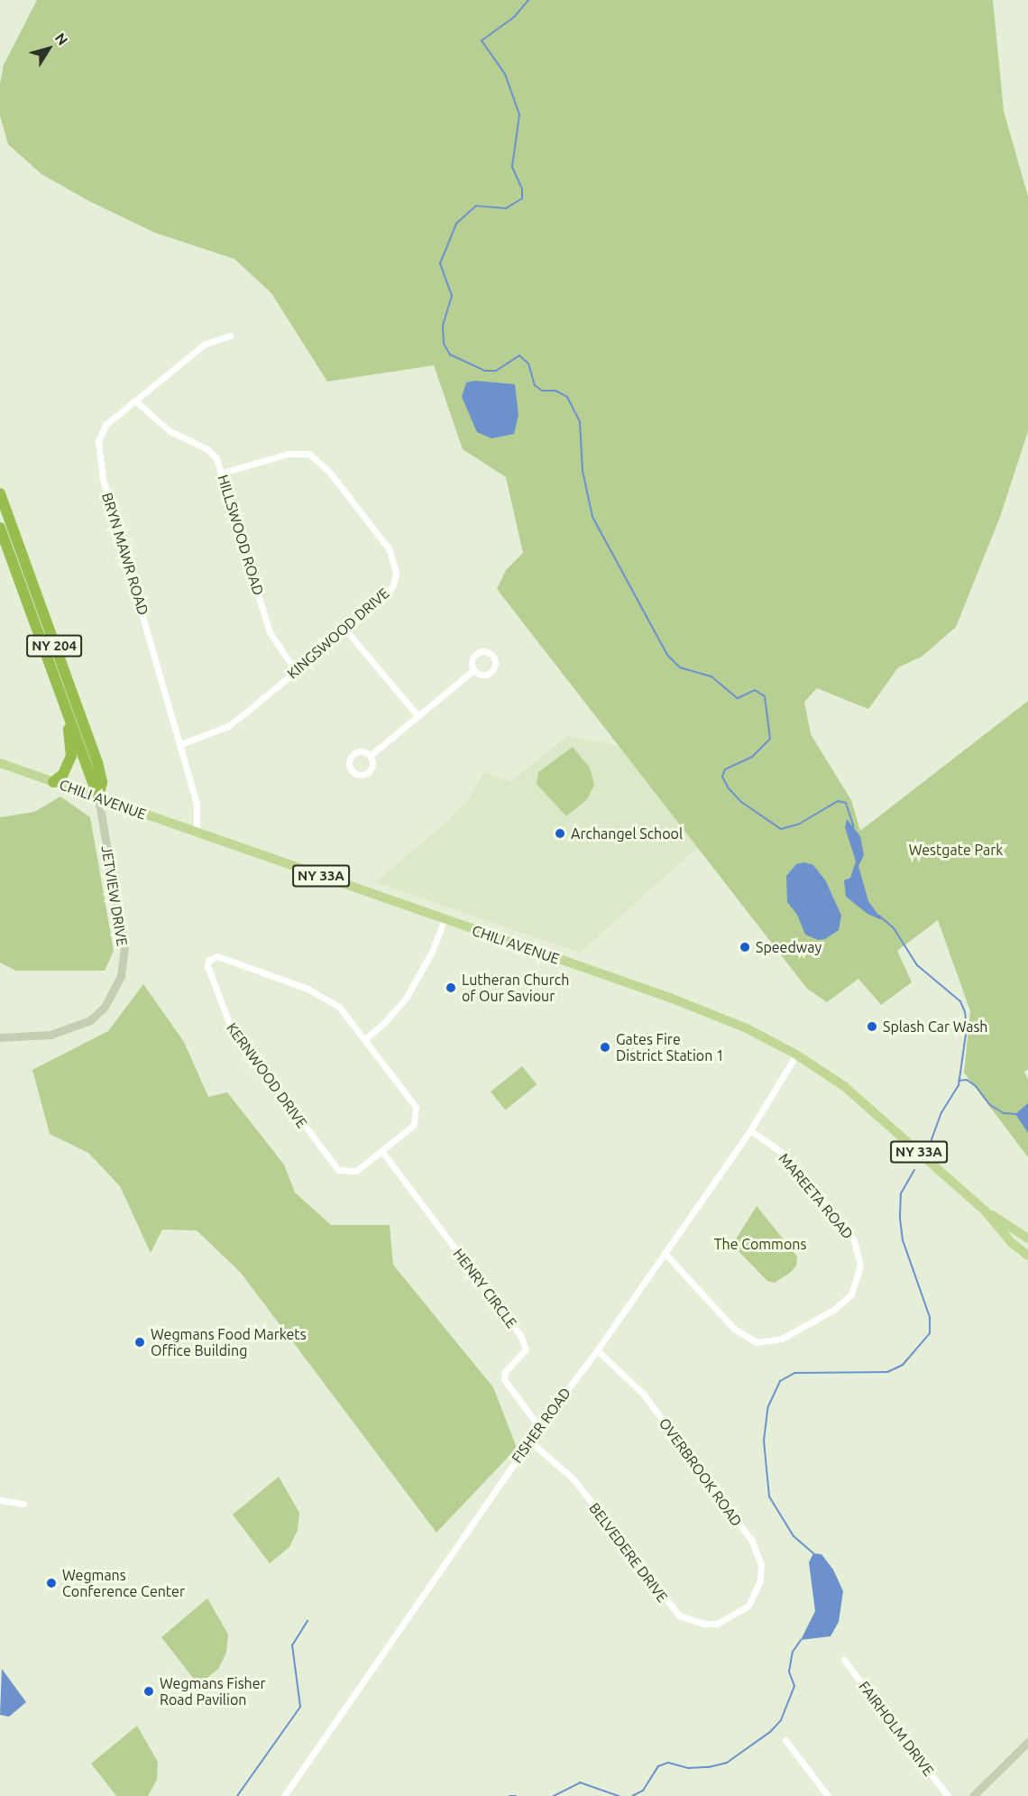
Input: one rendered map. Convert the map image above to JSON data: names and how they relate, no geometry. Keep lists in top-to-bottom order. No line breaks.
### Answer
{"streets":{"highway":["NY 204"],"main road":["CHILI AVENUE","NY 33A"],"street":["HILLSWOOD ROAD","BRYN MAWR ROAD","KINGSWOOD DRIVE","JETVIEW DRIVE","KERNWOOD DRIVE","MAREETA ROAD","HENRY CIRCLE","FISHER ROAD","OVERBROOK ROAD","BELVEDERE DRIVE","FAIRHOLM DRIVE"]},"crossings":[["HILLSWOOD ROAD","BRYN MAWR ROAD"],["HILLSWOOD ROAD","KINGSWOOD DRIVE"],["BRYN MAWR ROAD","KINGSWOOD DRIVE"],["BRYN MAWR ROAD","CHILI AVENUE"],["NY 204","CHILI AVENUE"],["NY 204","JETVIEW DRIVE"],["CHILI AVENUE","JETVIEW DRIVE"],["CHILI AVENUE","FISHER ROAD"],["KERNWOOD DRIVE","HENRY CIRCLE"],["MAREETA ROAD","FISHER ROAD"],["HENRY CIRCLE","FISHER ROAD"],["FISHER ROAD","OVERBROOK ROAD"],["FISHER ROAD","BELVEDERE DRIVE"],["OVERBROOK ROAD","BELVEDERE DRIVE"]],"parks":["Westgate Park","The Commons"],"places":["Archangel School","Speedway","Lutheran Church of Our Saviour","Splash Car Wash","Gates Fire District Station 1","Wegmans Food Markets Office Building","Wegmans Conference Center","Wegmans Fisher Road Pavilion"],"north":"top right"}
